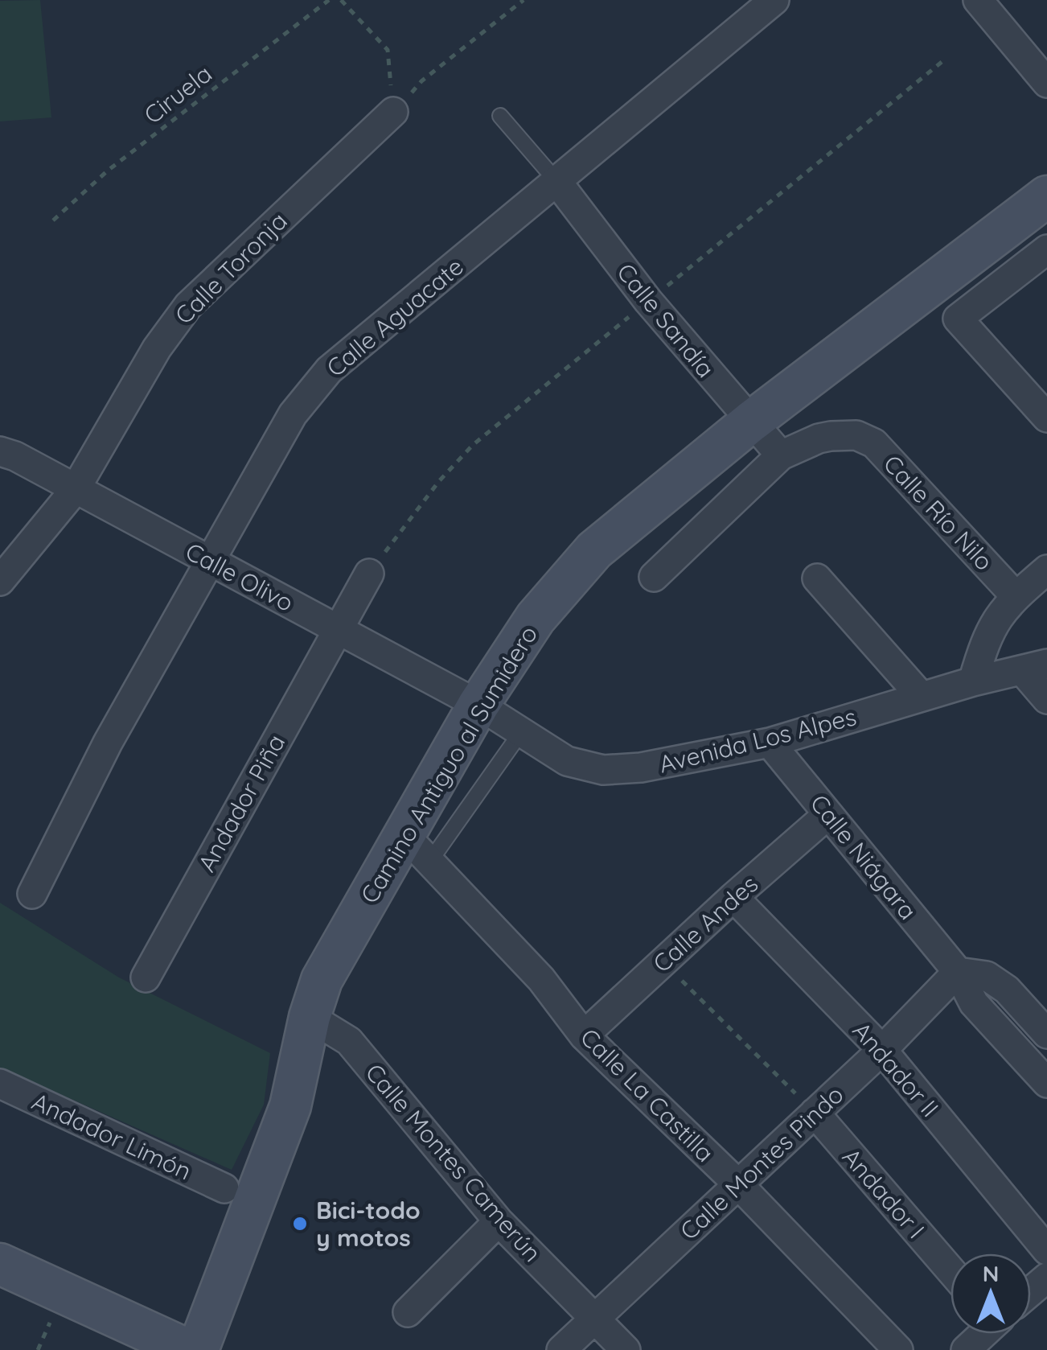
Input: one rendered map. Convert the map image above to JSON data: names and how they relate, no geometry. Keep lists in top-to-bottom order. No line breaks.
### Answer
{"streets":{"main road":["Camino Antiguo al Sumidero"],"street":["Calle Toronja","Calle Aguacate","Calle Sandía","Calle Río Nilo","Calle Olivo","Avenida Los Alpes","Andador Piña","Calle Niágara","Calle Andes","Andador II","Calle La Castilla","Andador Limón","Calle Montes Camerún","Calle Montes Pindo","Andador I"],"path":["Ciruela"]},"crossings":[["Calle Toronja","Calle Olivo"],["Calle Aguacate","Calle Sandía"],["Calle Aguacate","Calle Olivo"],["Calle Sandía","Calle Río Nilo"],["Calle Sandía","Camino Antiguo al Sumidero"],["Calle Olivo","Avenida Los Alpes"],["Calle Olivo","Camino Antiguo al Sumidero"],["Calle Olivo","Andador Piña"],["Avenida Los Alpes","Camino Antiguo al Sumidero"],["Avenida Los Alpes","Calle Niágara"],["Camino Antiguo al Sumidero","Calle La Castilla"],["Camino Antiguo al Sumidero","Calle Montes Camerún"],["Calle Niágara","Calle Andes"],["Calle Niágara","Calle Montes Pindo"],["Calle Andes","Andador II"],["Calle Andes","Calle La Castilla"],["Andador II","Calle Montes Pindo"],["Calle La Castilla","Calle Montes Pindo"],["Calle Montes Camerún","Calle Montes Pindo"],["Calle Montes Pindo","Andador I"]],"places":["Bici-todo y motos"],"north":"top"}
